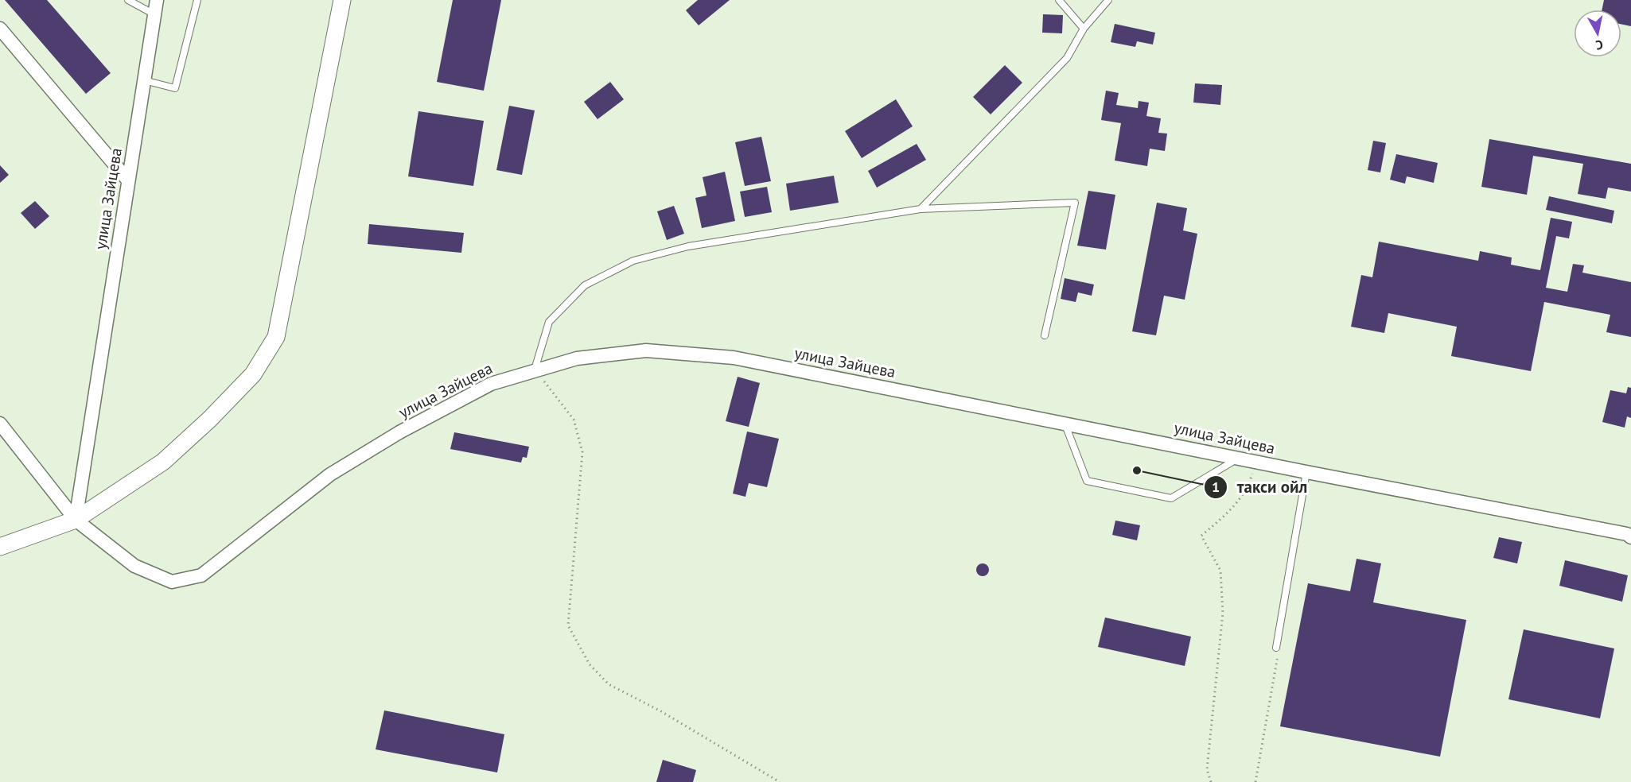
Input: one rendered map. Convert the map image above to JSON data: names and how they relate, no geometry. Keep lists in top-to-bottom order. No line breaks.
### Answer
{"streets":{"street":["улица Зайцева"]},"places":["такси ойл"],"north":"bottom"}
